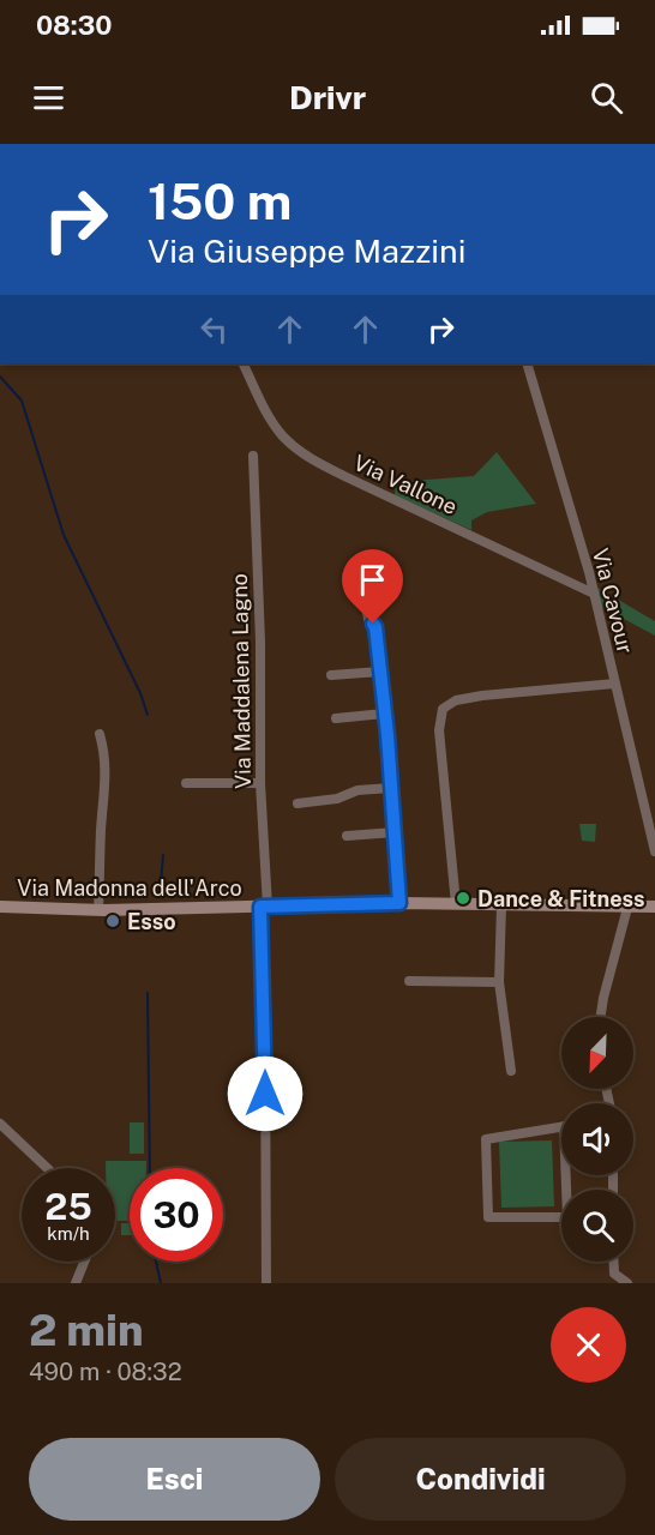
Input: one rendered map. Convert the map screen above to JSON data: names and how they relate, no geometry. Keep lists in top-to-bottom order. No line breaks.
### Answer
{"streets":{"main road":["Via Madonna dell'Arco"],"street":["Via Vallone","Via Cavour","Via Maddalena Lagno"]},"crossings":[["Via Vallone","Via Cavour"],["Via Maddalena Lagno","Via Madonna dell'Arco"]],"places":["Dance & Fitness","Esso"],"north":"bottom left","page":{"status":"08:30","header":"Drivr","turn":["150 m","Via Giuseppe Mazzini"],"speed":"25 km/h","limit":"30","heading":["2 min","490 m · 08:32"],"buttons":["Esci","Condividi"]}}
